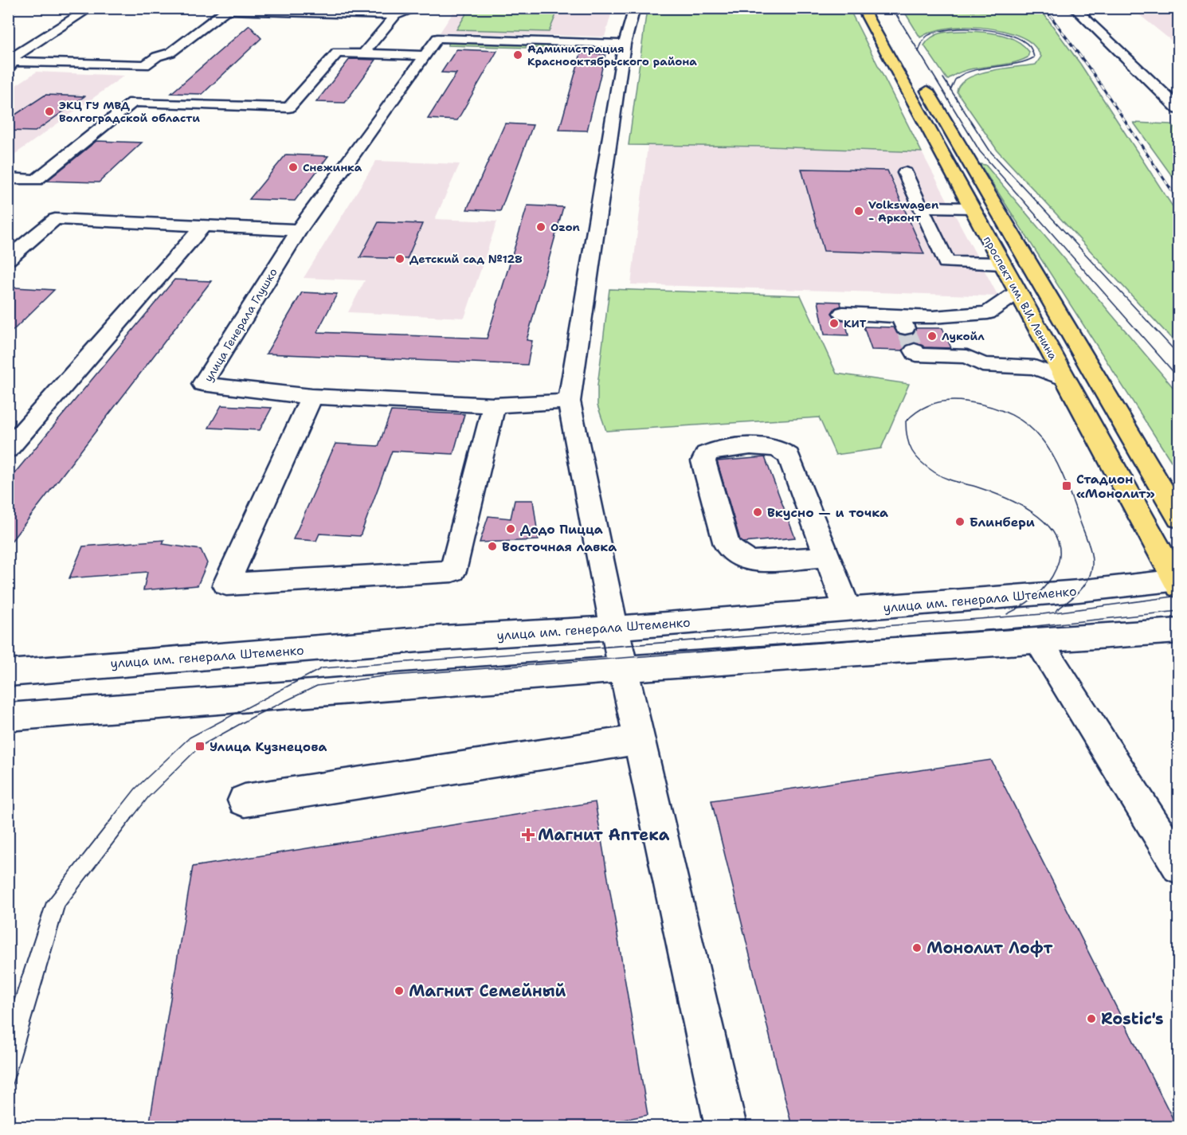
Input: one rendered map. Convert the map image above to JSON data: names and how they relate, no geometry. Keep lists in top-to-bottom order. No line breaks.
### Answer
{"streets":{"main road":["проспект им. В.И. Ленина"],"street":["улица Генерала Глушко","улица им. генерала Штеменко"]},"crossings":[["проспект им. В.И. Ленина","улица им. генерала Штеменко"]],"places":{"other":["Администрация Краснооктябрьского района","ЭКЦ ГУ МВД Волгоградской области","Снежинка","Volkswagen - Арконт","Ozon","Детский сад №128","КИТ","Лукойл","Вкусно — и точка","Блинбери","Додо Пицца","Восточная лавка","Монолит Лофт","Магнит Семейный","Rostic's"],"transit":["Стадион «Монолит»","Улица Кузнецова"],"health":["Магнит Аптека"]}}
